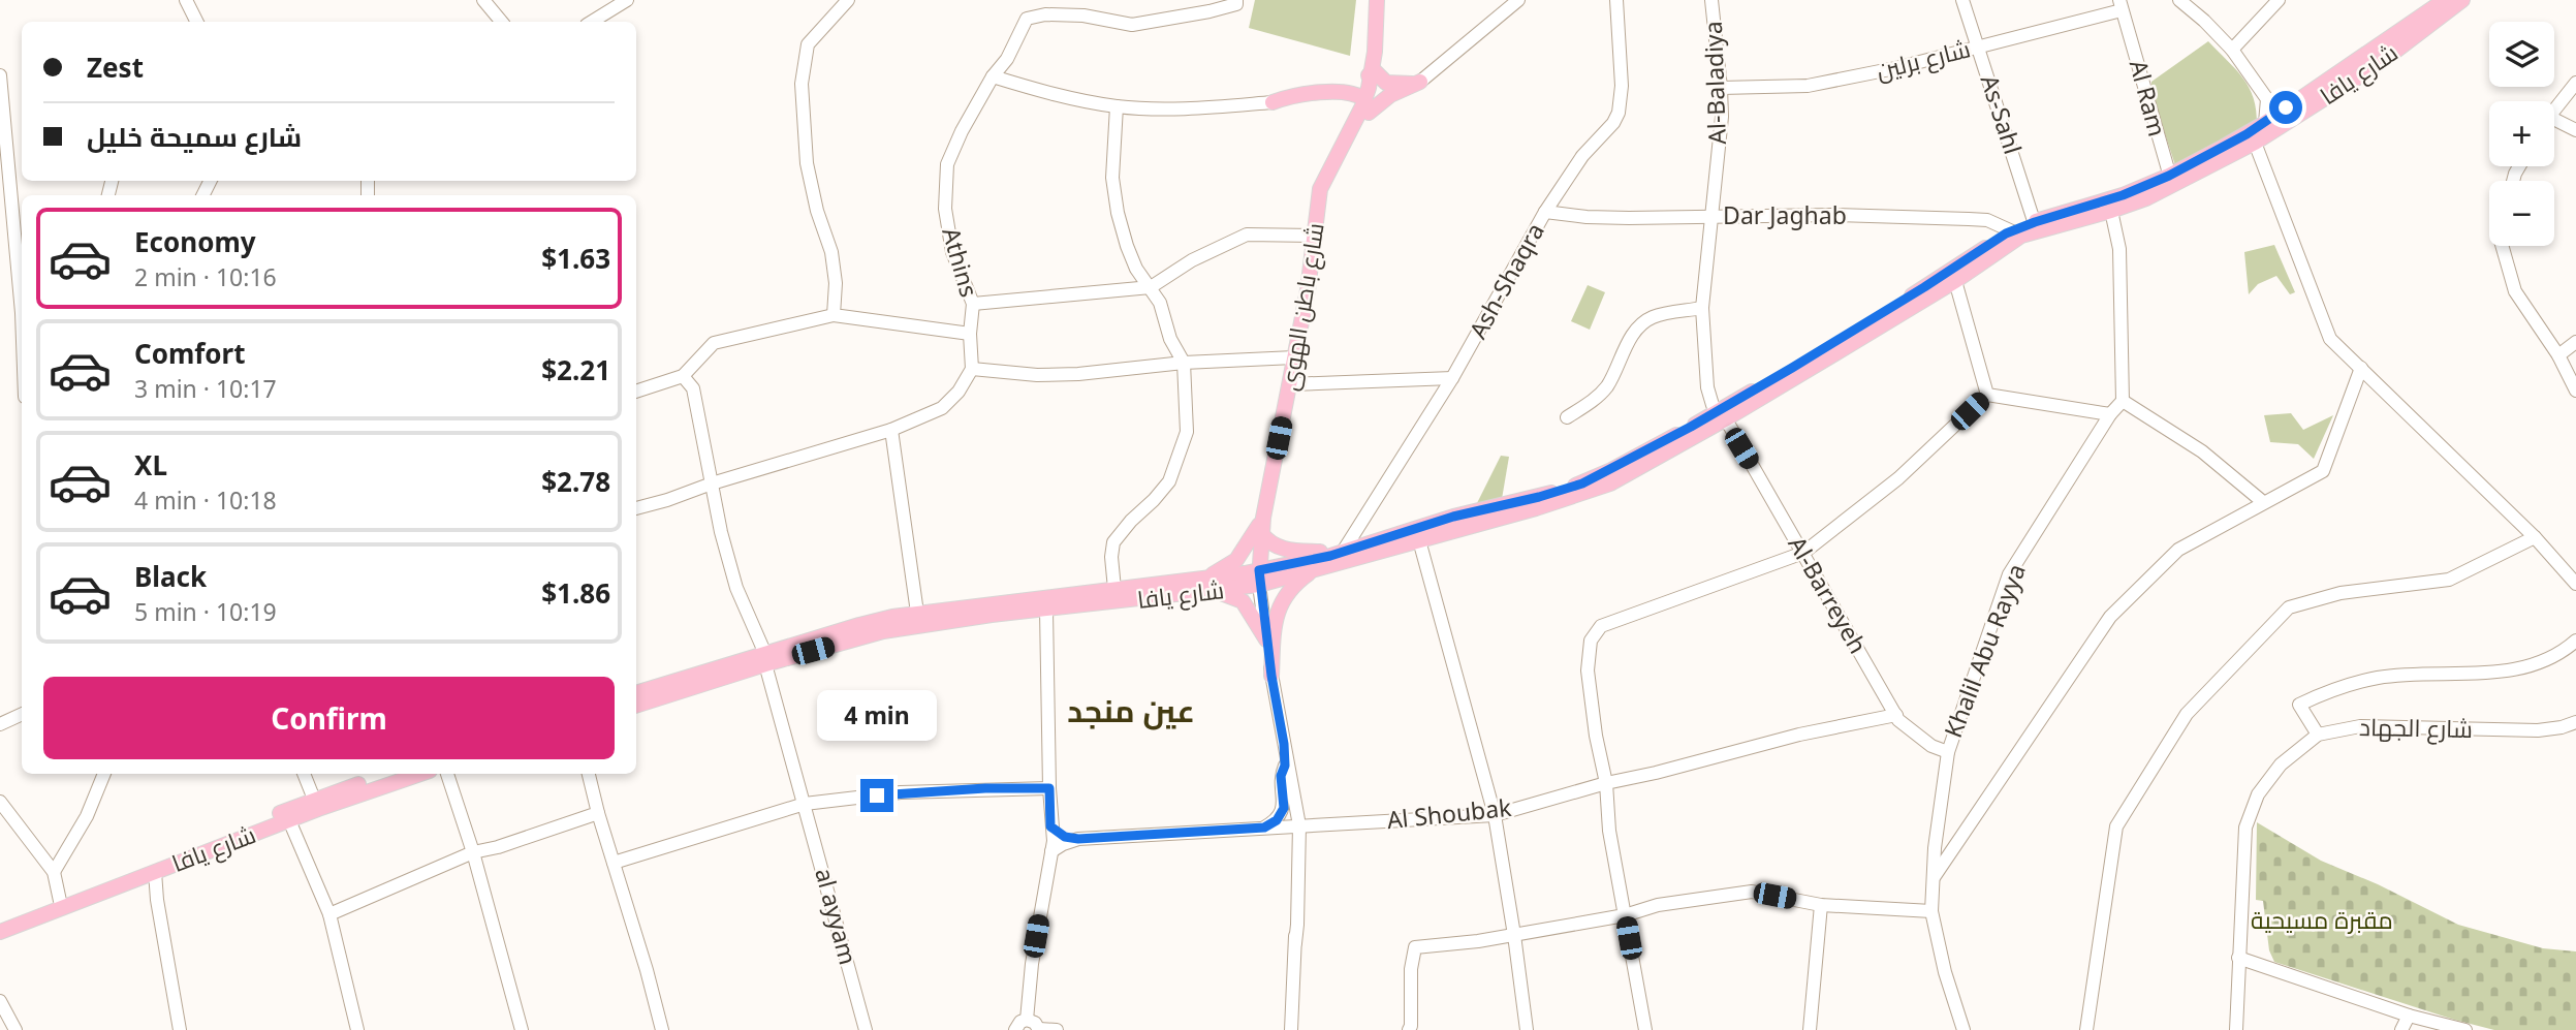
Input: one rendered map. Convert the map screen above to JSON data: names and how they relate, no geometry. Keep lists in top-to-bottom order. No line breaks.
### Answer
{"streets":{"main road":["شارع يافا","شارع باطن الهوى"],"street":["شارع برلين","Al-Baladiya","Al Ram","As-Sahl","Dar Jaghab","Athins","Ash-Shaqra","Al-Barreyeh","Khalil Abu Rayya","شارع الجهاد","Al Shoubak","al ayyam"]},"crossings":[["شارع برلين","Al-Baladiya"],["شارع برلين","Al Ram"],["شارع برلين","As-Sahl"],["شارع يافا","Al-Baladiya"],["شارع يافا","Al Ram"],["شارع يافا","As-Sahl"],["شارع يافا","Dar Jaghab"],["شارع يافا","Ash-Shaqra"],["شارع يافا","شارع باطن الهوى"],["شارع يافا","Al-Barreyeh"],["شارع يافا","al ayyam"],["Al-Baladiya","Dar Jaghab"],["Al-Baladiya","Al-Barreyeh"],["Dar Jaghab","Ash-Shaqra"],["Al-Barreyeh","Khalil Abu Rayya"],["Al-Barreyeh","Al Shoubak"]],"districts":["عين منجد"],"parks":["مقبرة مسيحية"],"page":{"map_buttons":["+","−"],"banner":["Zest","شارع سميحة خليل"],"list":[{"name":"Economy","note":"2 min · 10:16","value":"$1.63"},{"name":"Comfort","note":"3 min · 10:17","value":"$2.21"},{"name":"XL","note":"4 min · 10:18","value":"$2.78"},{"name":"Black","note":"5 min · 10:19","value":"$1.86"}],"buttons":"Confirm","bubble":"4 min"}}
